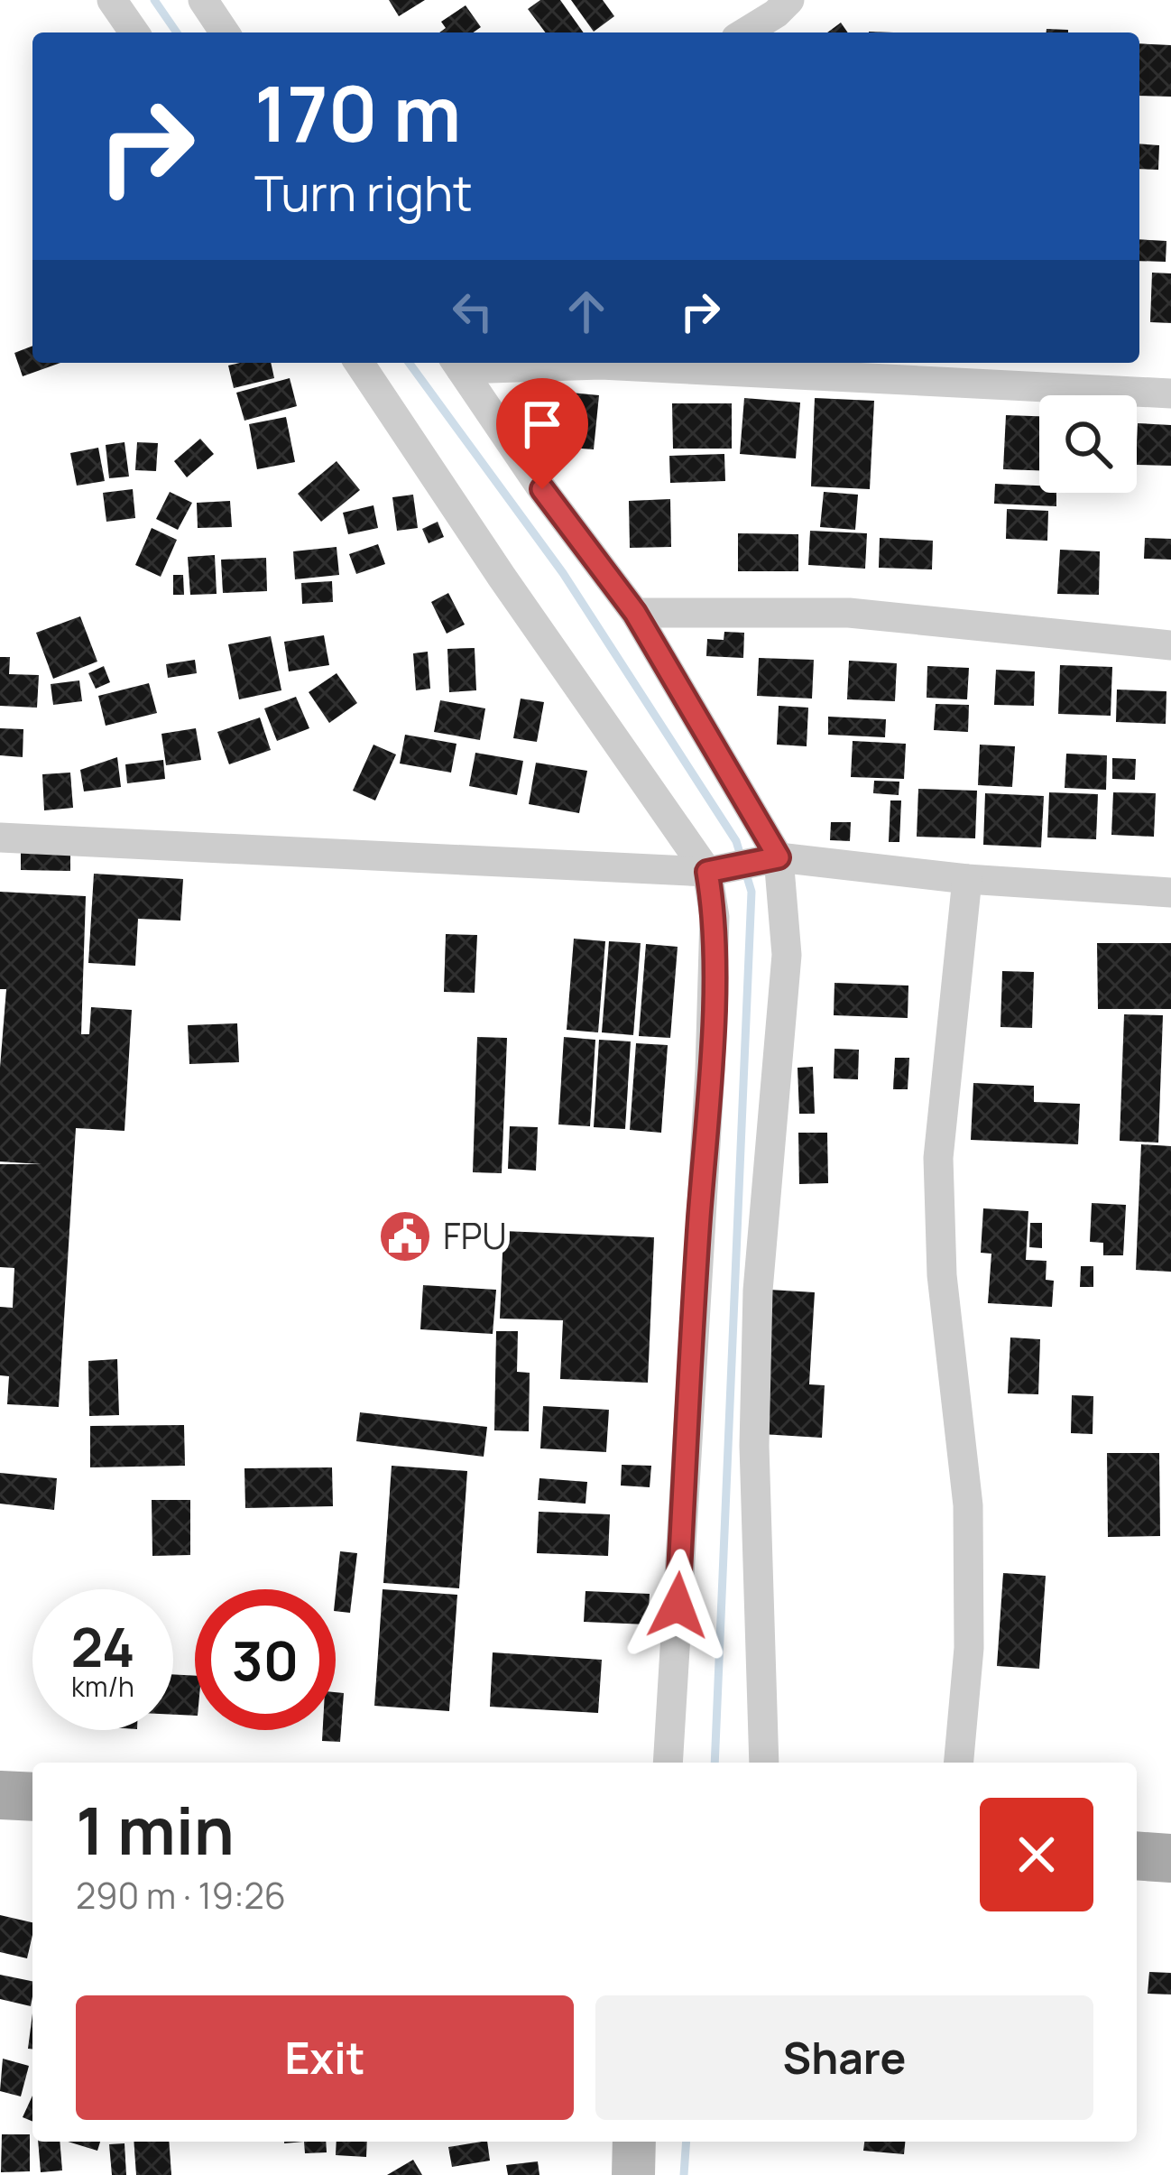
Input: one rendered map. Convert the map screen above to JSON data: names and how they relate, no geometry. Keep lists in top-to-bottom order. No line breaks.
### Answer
{"places":{"public building":["FPU"]},"page":{"turn":["170 m","Turn right"],"speed":"24 km/h","limit":"30","heading":["1 min","290 m · 19:26"],"buttons":["Exit","Share"]}}
